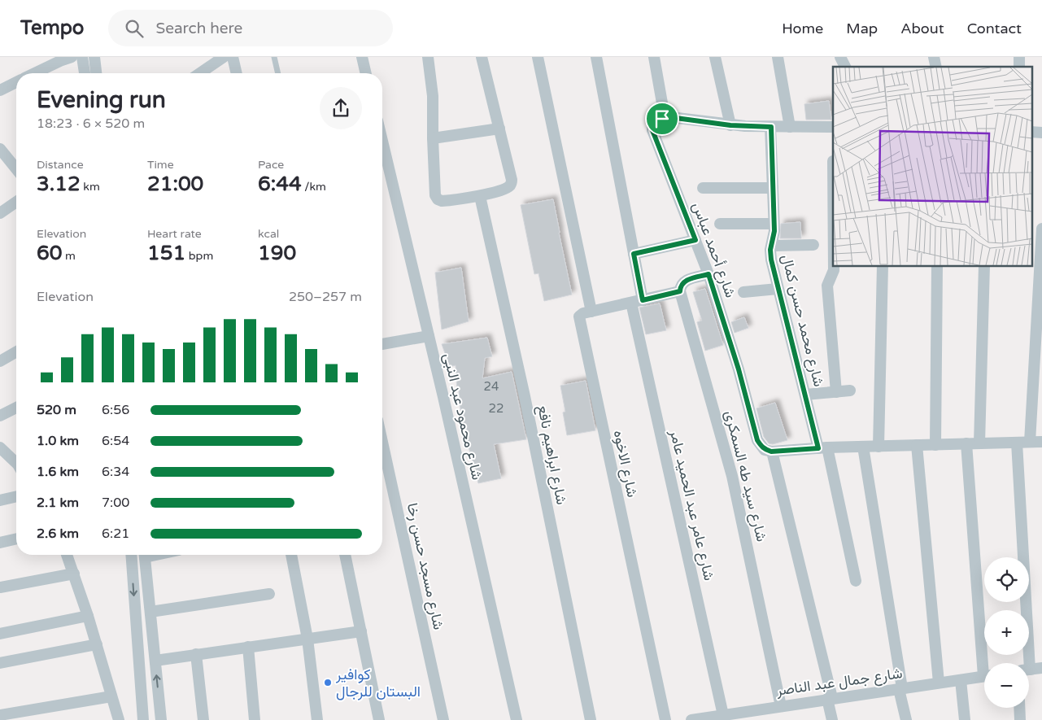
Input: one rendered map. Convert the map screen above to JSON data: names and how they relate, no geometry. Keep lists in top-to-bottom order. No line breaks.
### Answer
{"streets":{"street":["شارع أحمد عباس","شارع محمد حسن كمال","شارع محمود عبد النبى","شارع ابراهيم نافع","شارع الاخوه","شارع سيد طه السمكرى","شارع عامر عبد الحميد عامر","شارع مسجد حسن رخا","شارع جمال عبد الناصر"]},"crossings":[["شارع سيد طه السمكرى","شارع جمال عبد الناصر"],["شارع عامر عبد الحميد عامر","شارع جمال عبد الناصر"]],"places":["كوافير البستان للرجال"],"house_numbers":["24","22"],"page":{"header":"Tempo","search":"Search here","nav":["Home","Map","About","Contact"],"heading":["Evening run","18:23 · 6 × 520 m"],"stats":[["Distance","3.12 km"],["Time","21:00"],["Pace","6:44 /km"],["Elevation","60 m"],["Heart rate","151 bpm"],["kcal","190"]],"chart":["Elevation","250–257 m"],"list":[{"name":"520 m","note":"6:56"},{"name":"1.0 km","note":"6:54"},{"name":"1.6 km","note":"6:34"},{"name":"2.1 km","note":"7:00"},{"name":"2.6 km","note":"6:21"}],"map_buttons":["+","−"]}}
